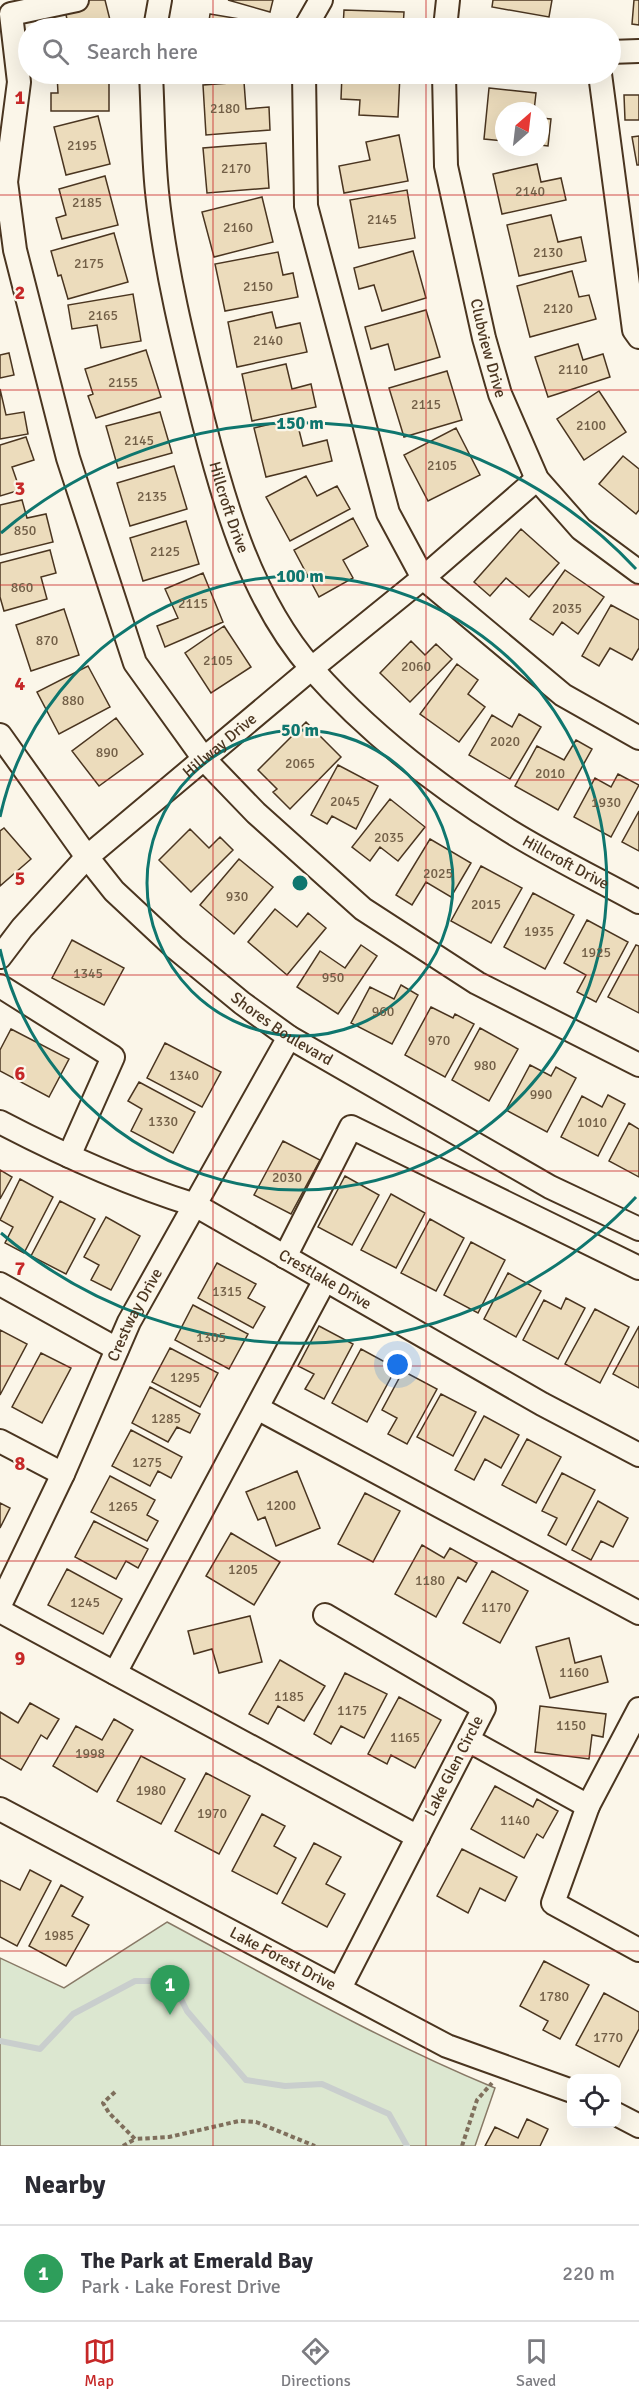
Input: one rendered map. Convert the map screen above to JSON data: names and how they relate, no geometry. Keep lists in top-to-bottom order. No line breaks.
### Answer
{"streets":{"street":["Clubview Drive","Hillcroft Drive","Hillway Drive","Shores Boulevard","Crestlake Drive","Crestway Drive","Lake Glen Circle","Lake Forest Drive"]},"crossings":[["Clubview Drive","Hillway Drive"],["Hillcroft Drive","Hillway Drive"],["Hillway Drive","Shores Boulevard"],["Shores Boulevard","Crestway Drive"],["Crestlake Drive","Crestway Drive"],["Lake Glen Circle","Lake Forest Drive"]],"house_numbers":["2180","2195","2170","2140","2185","2145","2160","2130","2175","2150","2120","2165","2140","2110","2155","2115","2100","2145","2105","2135","850","2125","860","2115","2035","870","2105","2060","880","2020","890","2065","2010","2045","1930","2035","2025","930","2015","1935","1925","1345","950","960","970","980","1340","990","1330","1010","2030","1315","1305","1295","1285","1275","1200","1265","1205","1180","1245","1170","1160","1185","1175","1150","1165","1998","1980","1970","1140","1985","1780","1770"],"north":"top right","page":{"search":"Search here","pins":"1","heading":"Nearby","list":[{"mark":"1","name":"The Park at Emerald Bay","note":"Park · Lake Forest Drive","value":"220 m"}],"nav":["Map","Directions","Saved"]},"grid":{"rows":["1","2","3","4","5","6","7","8","9"]},"rings":["150 m","100 m","50 m"]}
